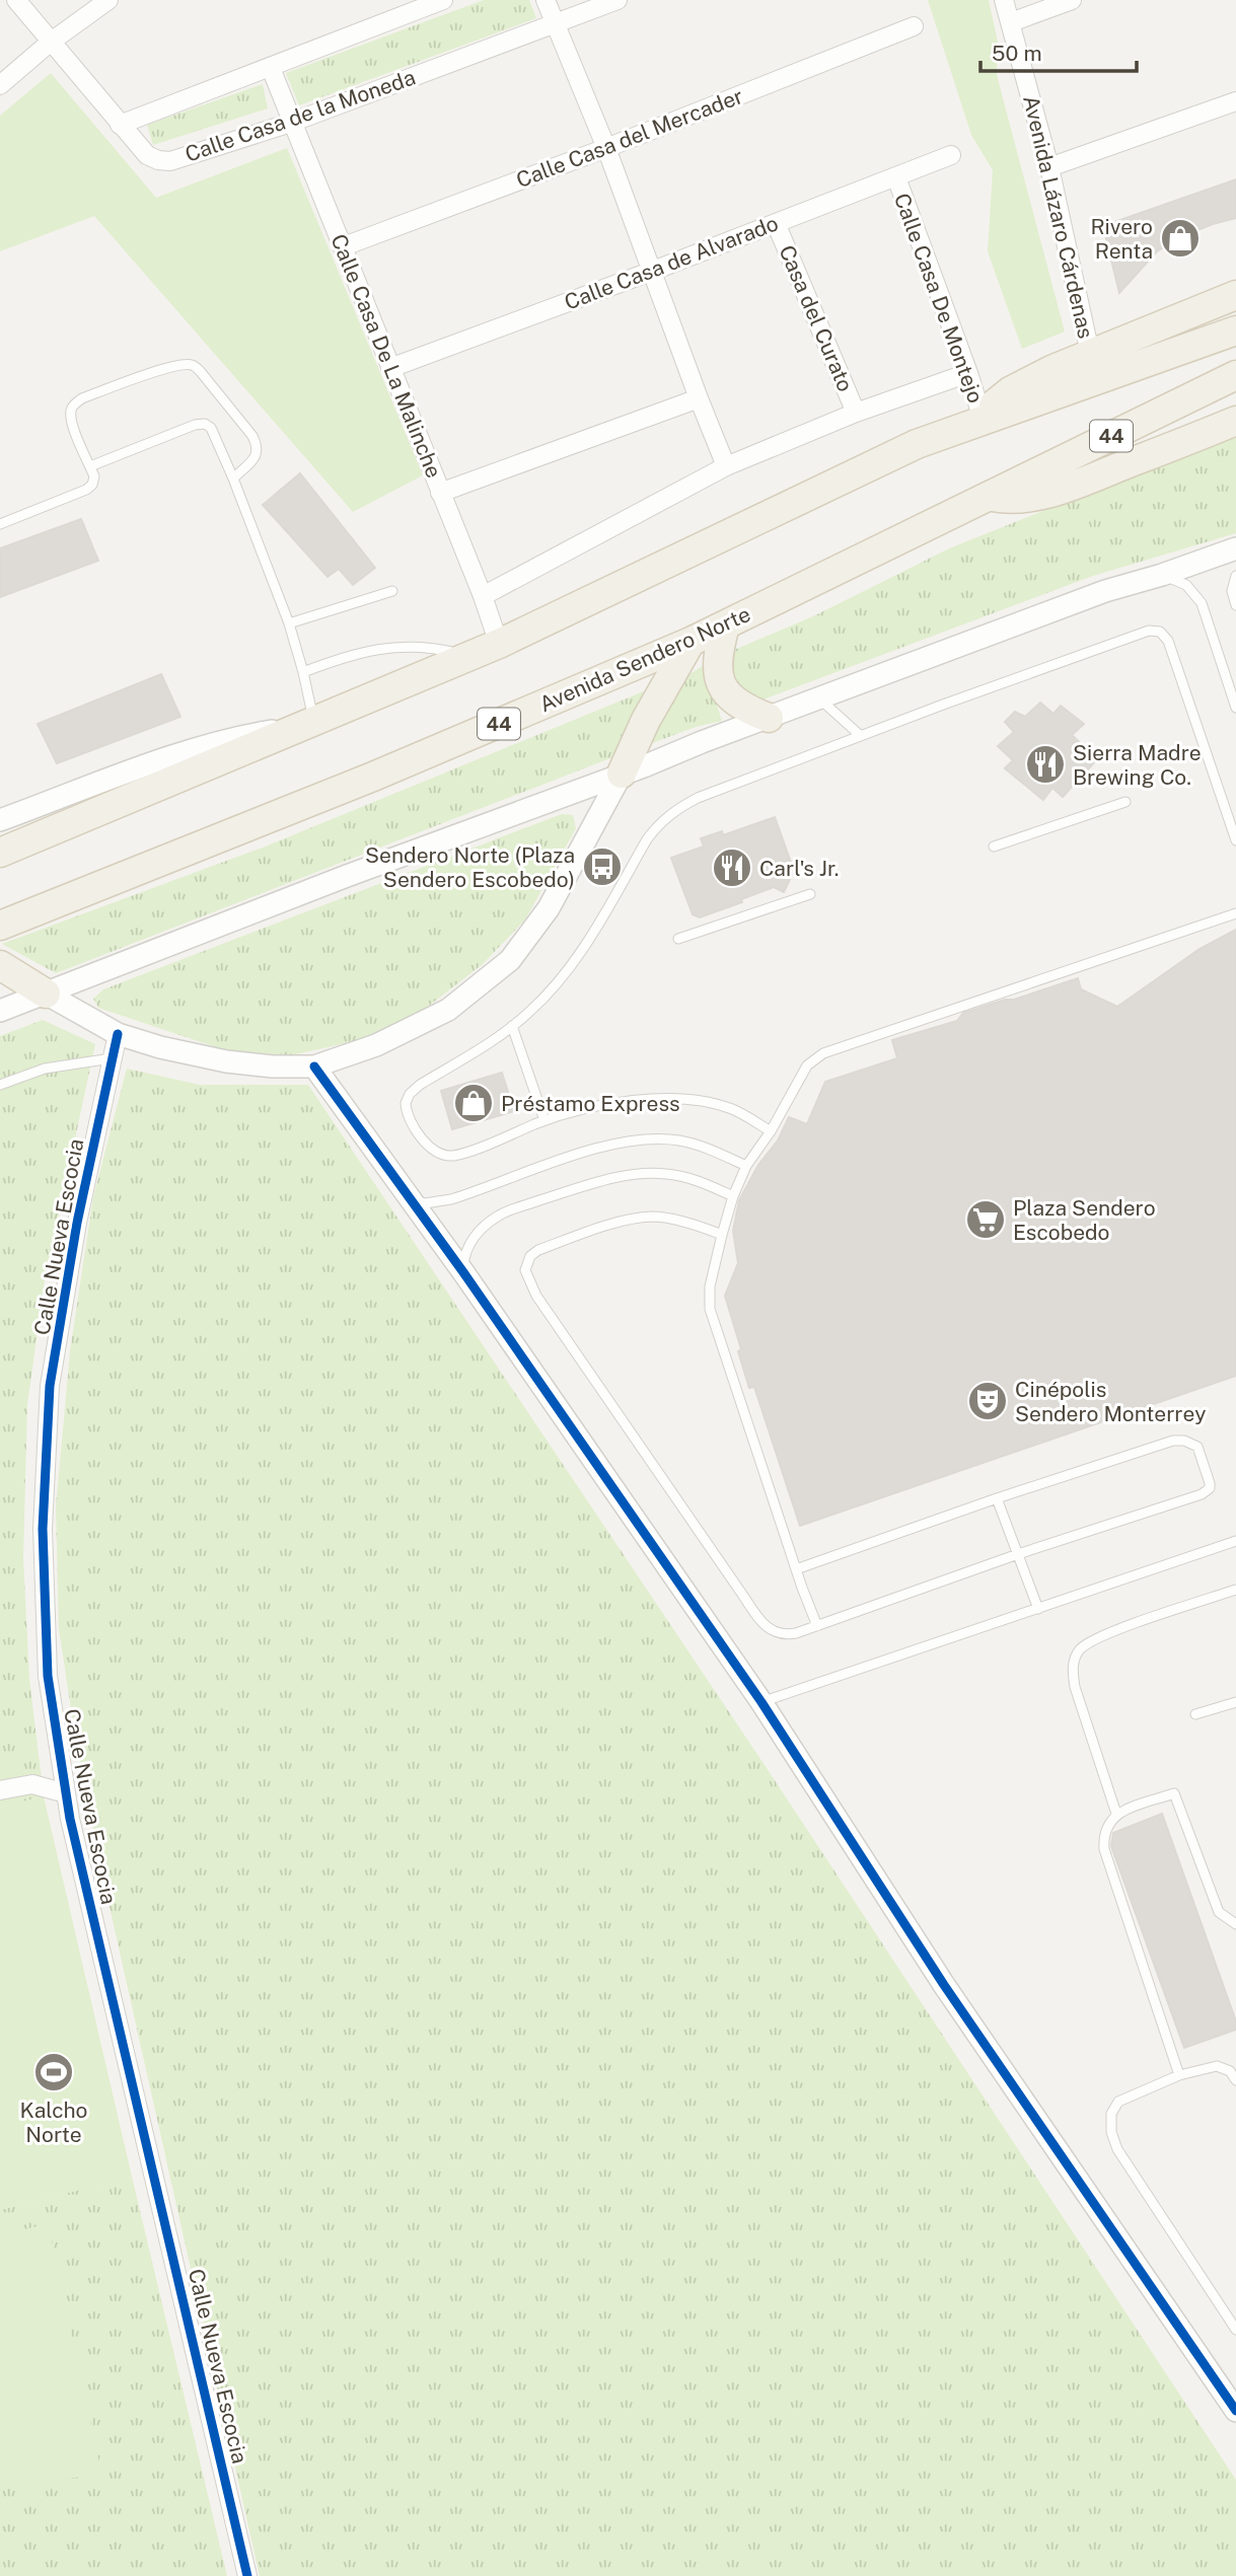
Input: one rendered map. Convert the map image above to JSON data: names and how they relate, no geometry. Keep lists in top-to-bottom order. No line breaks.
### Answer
{"streets":{"main road":["44","Avenida Sendero Norte"],"street":["Calle Casa de la Moneda","Calle Casa del Mercader","Avenida Lázaro Cárdenas","Calle Casa de Alvarado","Calle Casa De Montejo","Casa del Curato","Calle Casa De La Malinche","Calle Nueva Escocia"]},"crossings":[["Calle Casa de la Moneda","Calle Casa De La Malinche"],["Calle Casa del Mercader","Calle Casa De La Malinche"],["Calle Casa de Alvarado","Calle Casa De Montejo"],["Calle Casa de Alvarado","Casa del Curato"],["Calle Casa de Alvarado","Calle Casa De La Malinche"]],"places":{"shop":["Rivero Renta","Préstamo Express"],"restaurant":["Sierra Madre Brewing Co.","Carl's Jr."],"bus stop":["Sendero Norte (Plaza Sendero Escobedo)"],"supermarket":["Plaza Sendero Escobedo"],"theatre":["Cinépolis Sendero Monterrey"],"sports":["Kalcho Norte"]},"scale_bar":"50 m"}
